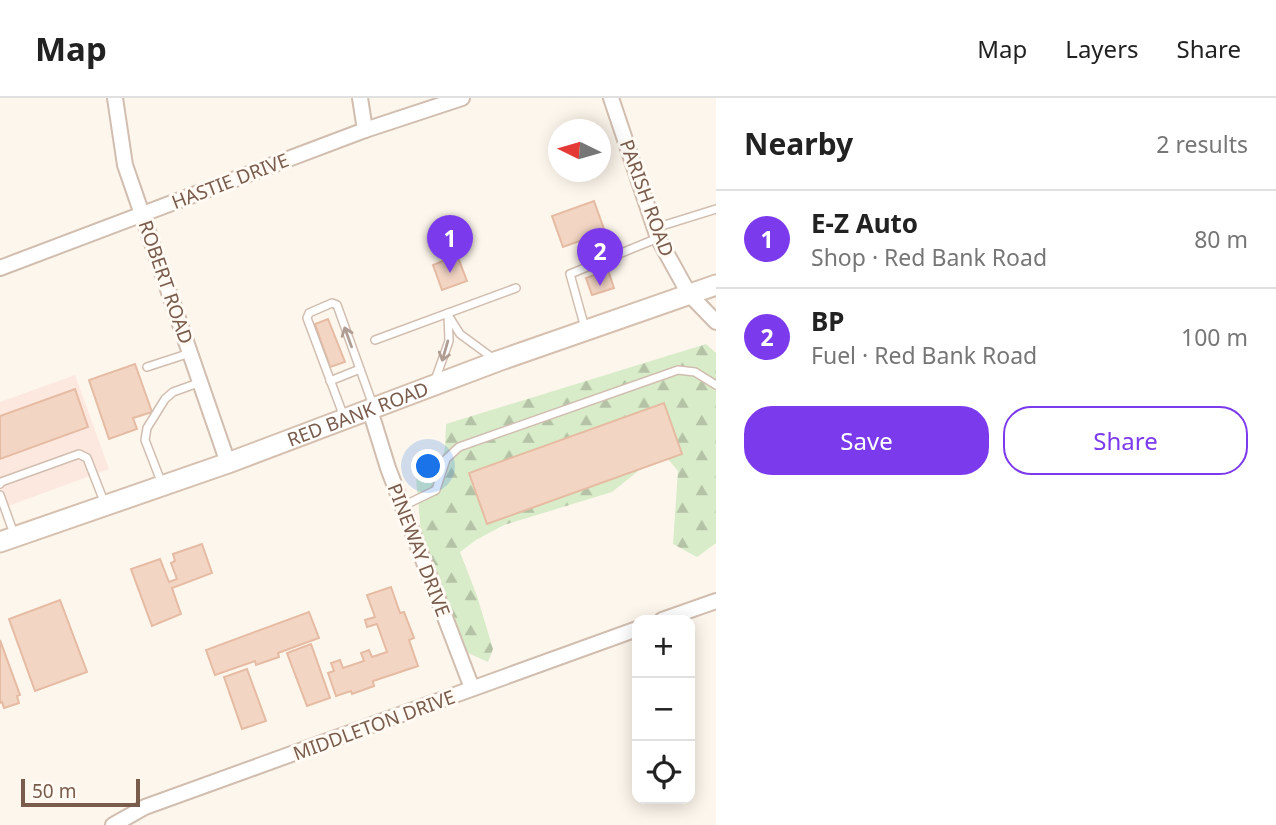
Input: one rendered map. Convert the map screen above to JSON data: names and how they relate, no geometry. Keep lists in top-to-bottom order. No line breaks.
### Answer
{"streets":{"main road":["RED BANK ROAD"],"street":["HASTIE DRIVE","PARISH ROAD","ROBERT ROAD","PINEWAY DRIVE","MIDDLETON DRIVE"]},"crossings":[["HASTIE DRIVE","ROBERT ROAD"],["PARISH ROAD","RED BANK ROAD"],["ROBERT ROAD","RED BANK ROAD"],["RED BANK ROAD","PINEWAY DRIVE"],["PINEWAY DRIVE","MIDDLETON DRIVE"]],"scale_bar":"50 m","north":"left","page":{"header":"Map","nav":["Map","Layers","Share"],"heading":["Nearby","2 results"],"list":[{"mark":"1","name":"E-Z Auto","note":"Shop · Red Bank Road","value":"80 m"},{"mark":"2","name":"BP","note":"Fuel · Red Bank Road","value":"100 m"}],"pins":["1","2"],"buttons":["Save","Share"],"map_buttons":["+","−"],"scale":"50 m"}}
